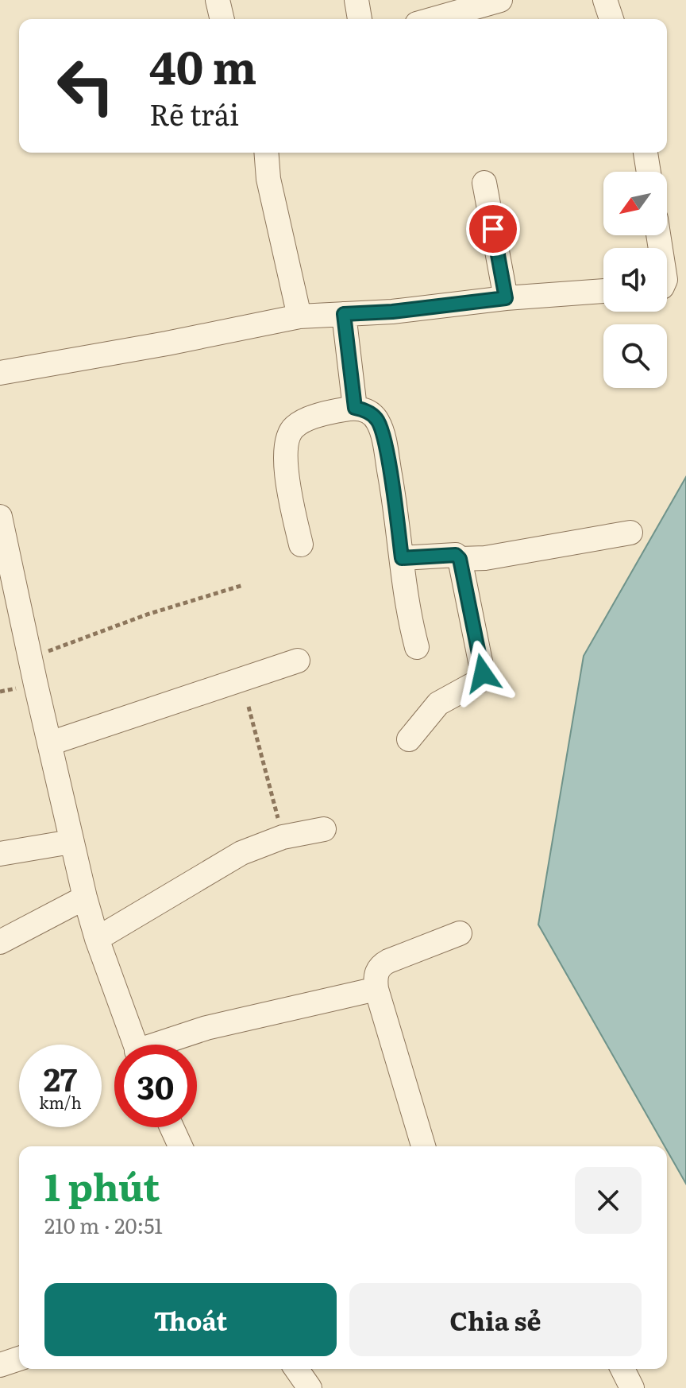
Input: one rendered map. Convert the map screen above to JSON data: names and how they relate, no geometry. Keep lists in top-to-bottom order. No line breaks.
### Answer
{"north":"bottom left","page":{"turn":["40 m","Rẽ trái"],"speed":"27 km/h","limit":"30","heading":["1 phút","210 m · 20:51"],"buttons":["Thoát","Chia sẻ"]}}
